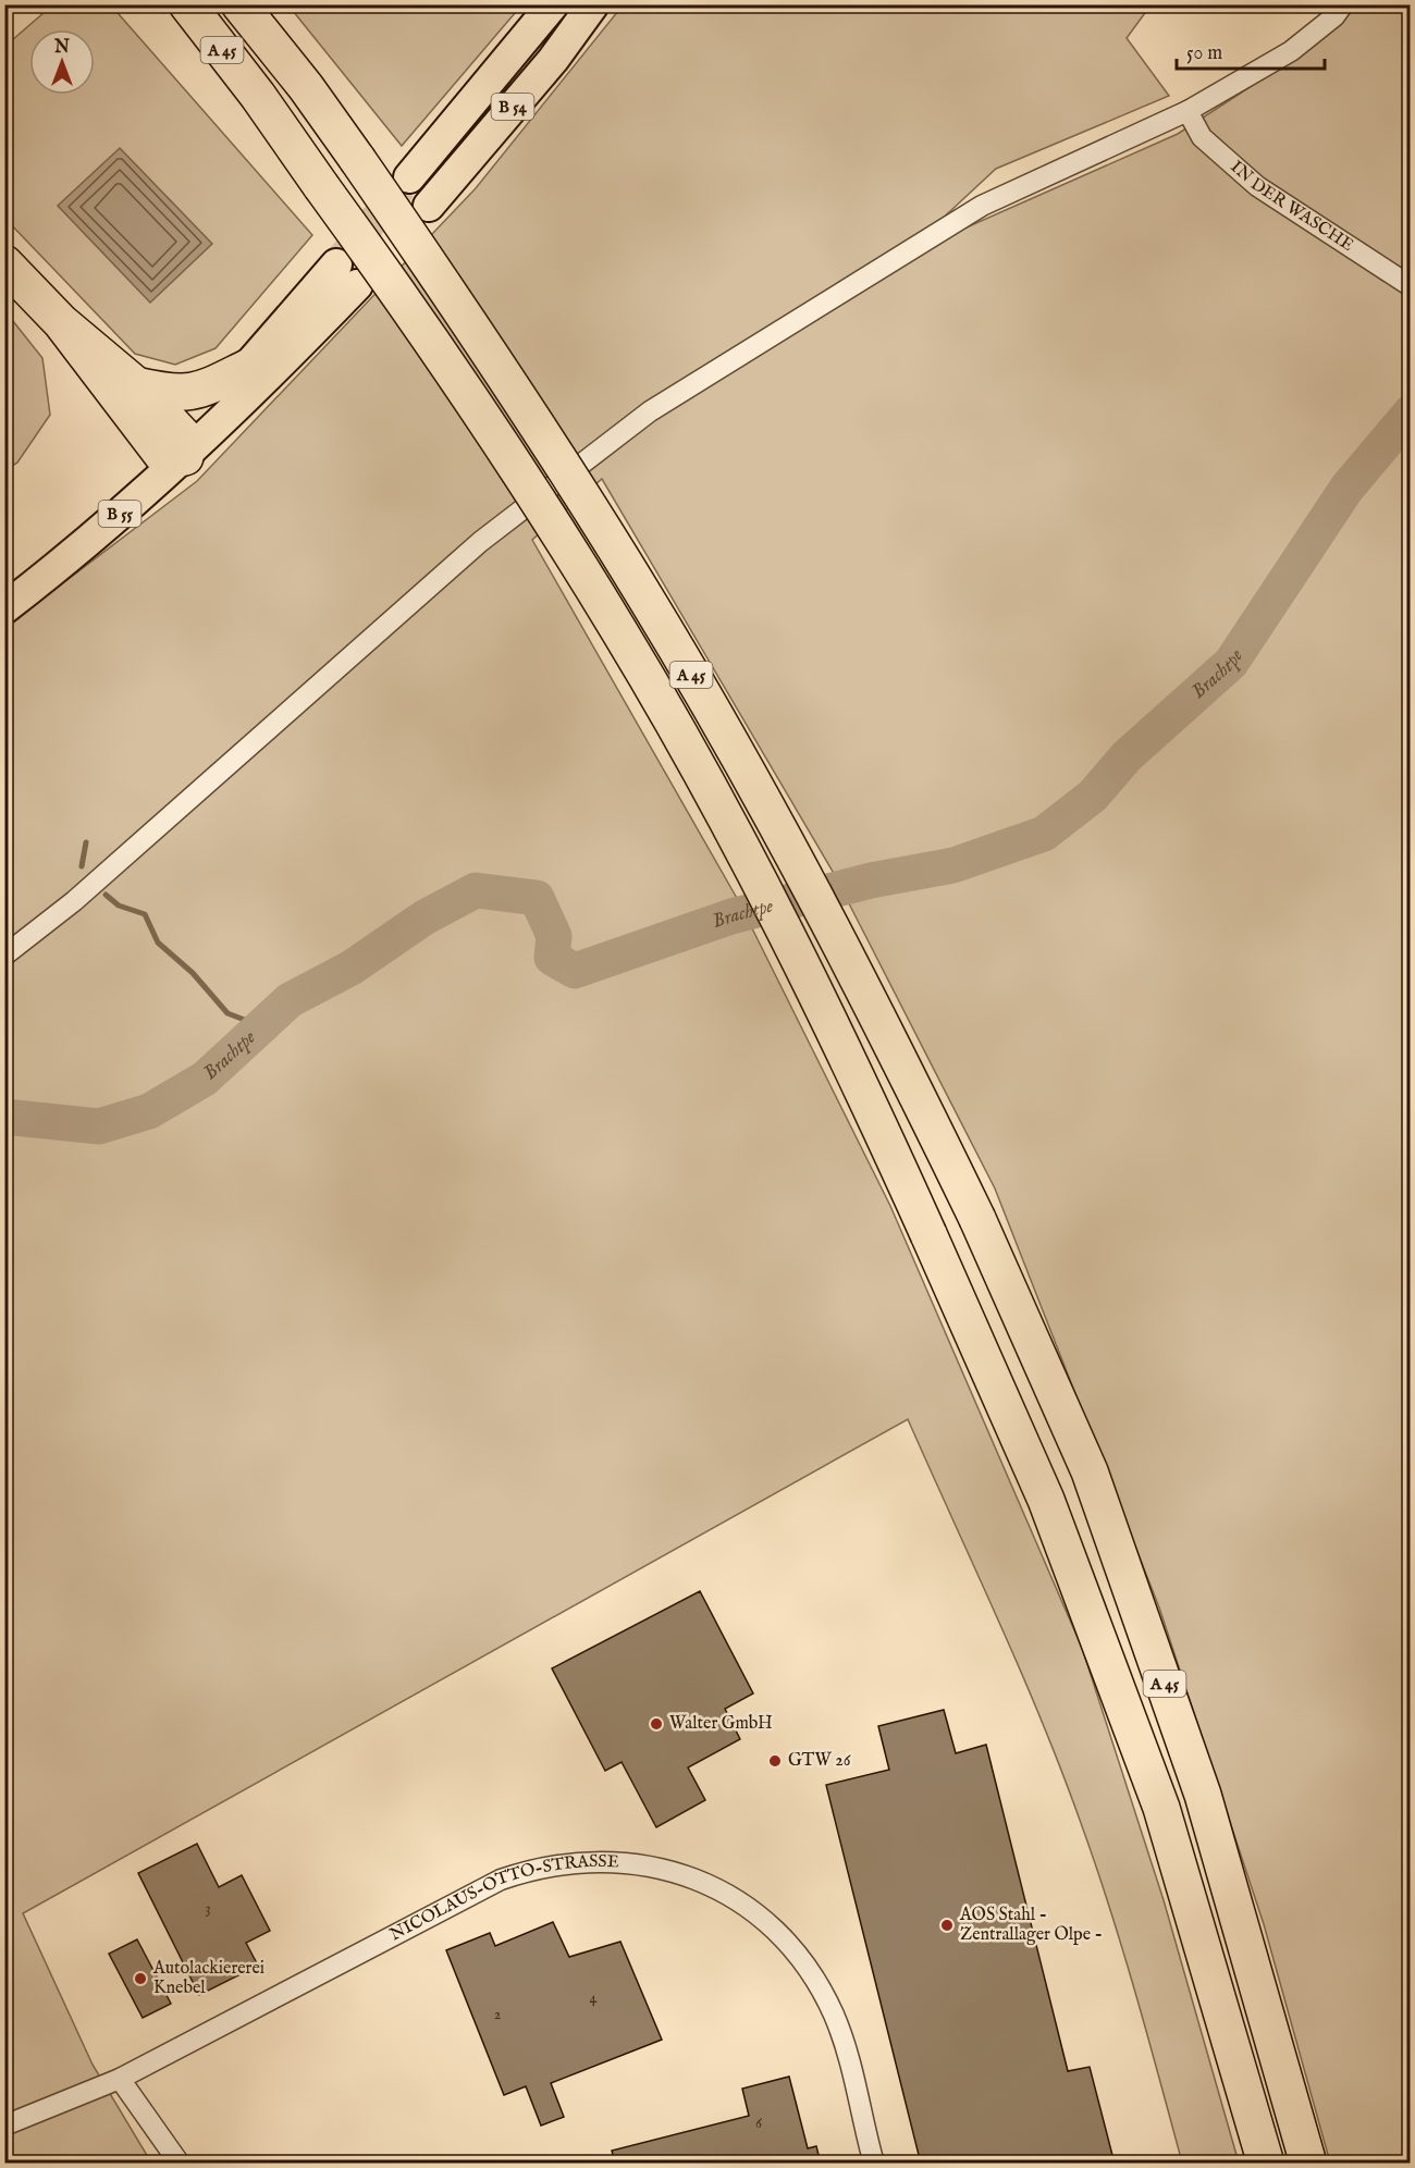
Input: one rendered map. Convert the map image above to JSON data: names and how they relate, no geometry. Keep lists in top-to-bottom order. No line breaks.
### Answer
{"streets":{"highway":["A 45"],"main road":["B 54","B 55"],"street":["IN DER WASCHE","NICOLAUS-OTTO-STRASSE"]},"water":["Brachtpe"],"places":["Walter GmbH","GTW 26","AOS Stahl - Zentrallager Olpe -","Autolackiererei Knebel"],"house_numbers":["3","4","2","6"],"scale_bar":"50 m","north":"top"}
